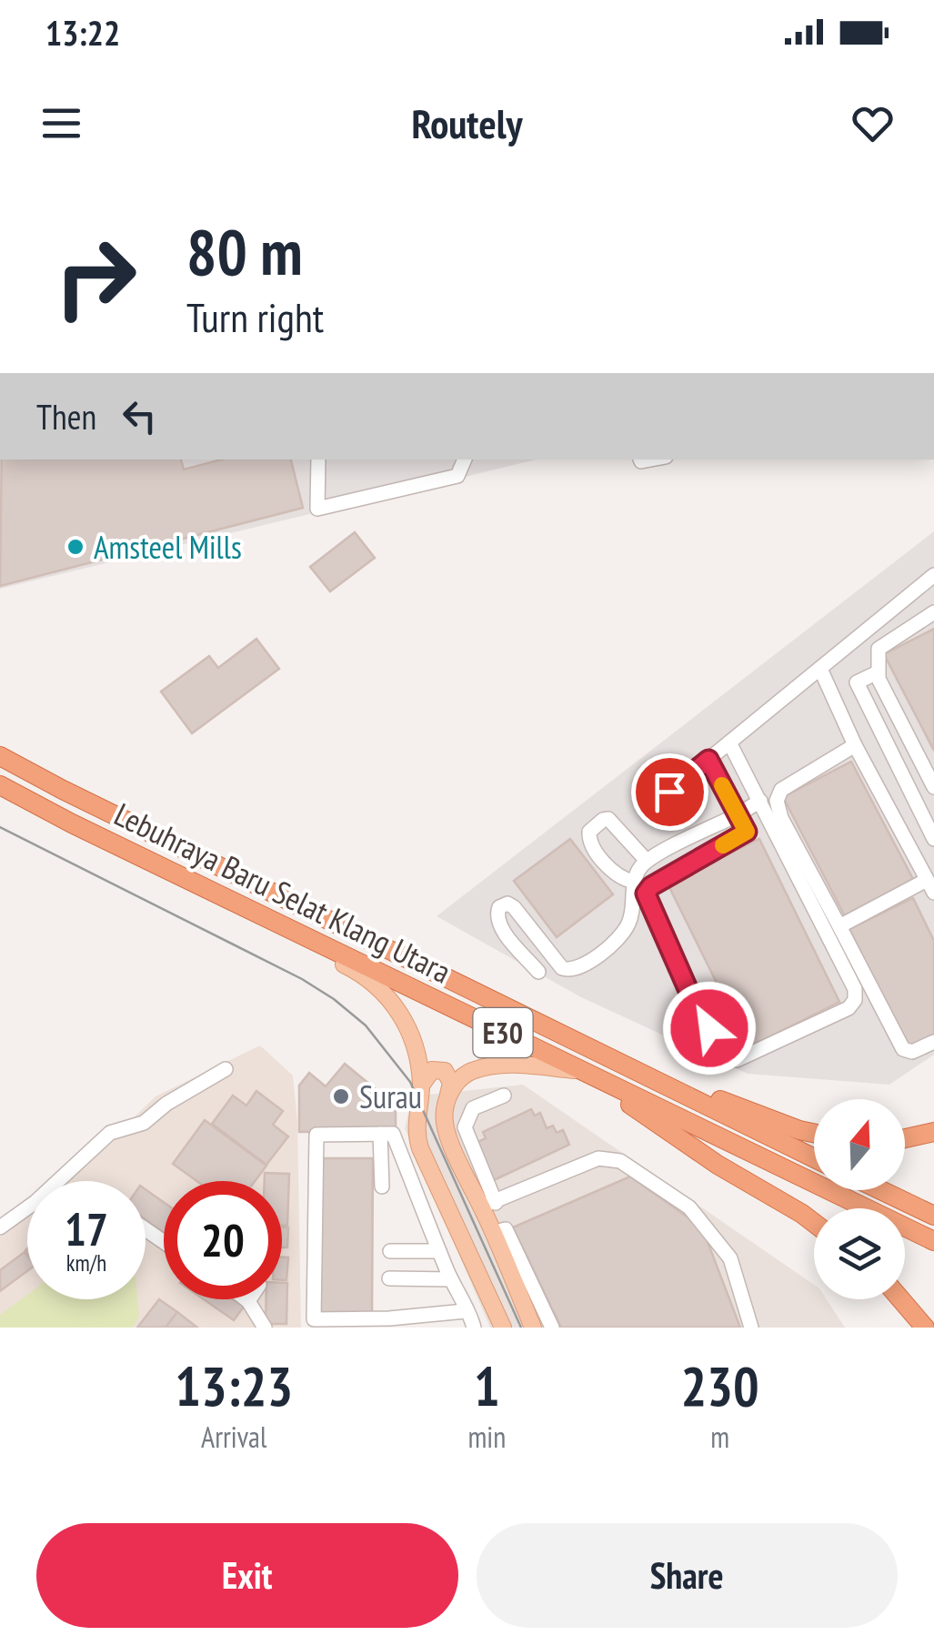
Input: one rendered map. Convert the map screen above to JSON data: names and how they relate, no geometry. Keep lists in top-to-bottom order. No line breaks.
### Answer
{"streets":{"highway":["Lebuhraya Baru Selat Klang Utara","E30"]},"crossings":[["Lebuhraya Baru Selat Klang Utara","E30"]],"places":["Amsteel Mills","Surau"],"north":"top","page":{"status":"13:22","header":"Routely","turn":["80 m","Turn right"],"then":"Then","speed":"17 km/h","limit":"20","eta":["13:23","Arrival","1","min","230","m"],"buttons":["Exit","Share"]}}
